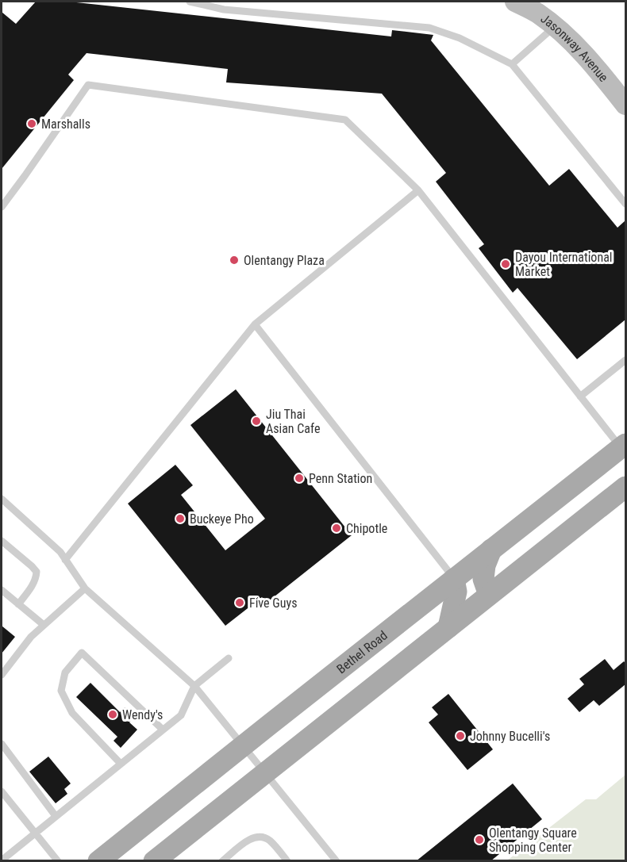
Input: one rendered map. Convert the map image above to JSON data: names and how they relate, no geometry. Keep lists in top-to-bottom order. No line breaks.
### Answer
{"streets":{"main road":["Bethel Road"],"street":["Jasonway Avenue"]},"places":["Marshalls","Olentangy Plaza","Dayou International Market","Jiu Thai Asian Cafe","Penn Station","Buckeye Pho","Chipotle","Five Guys","Wendy's","Johnny Bucelli's","Olentangy Square Shopping Center"]}
